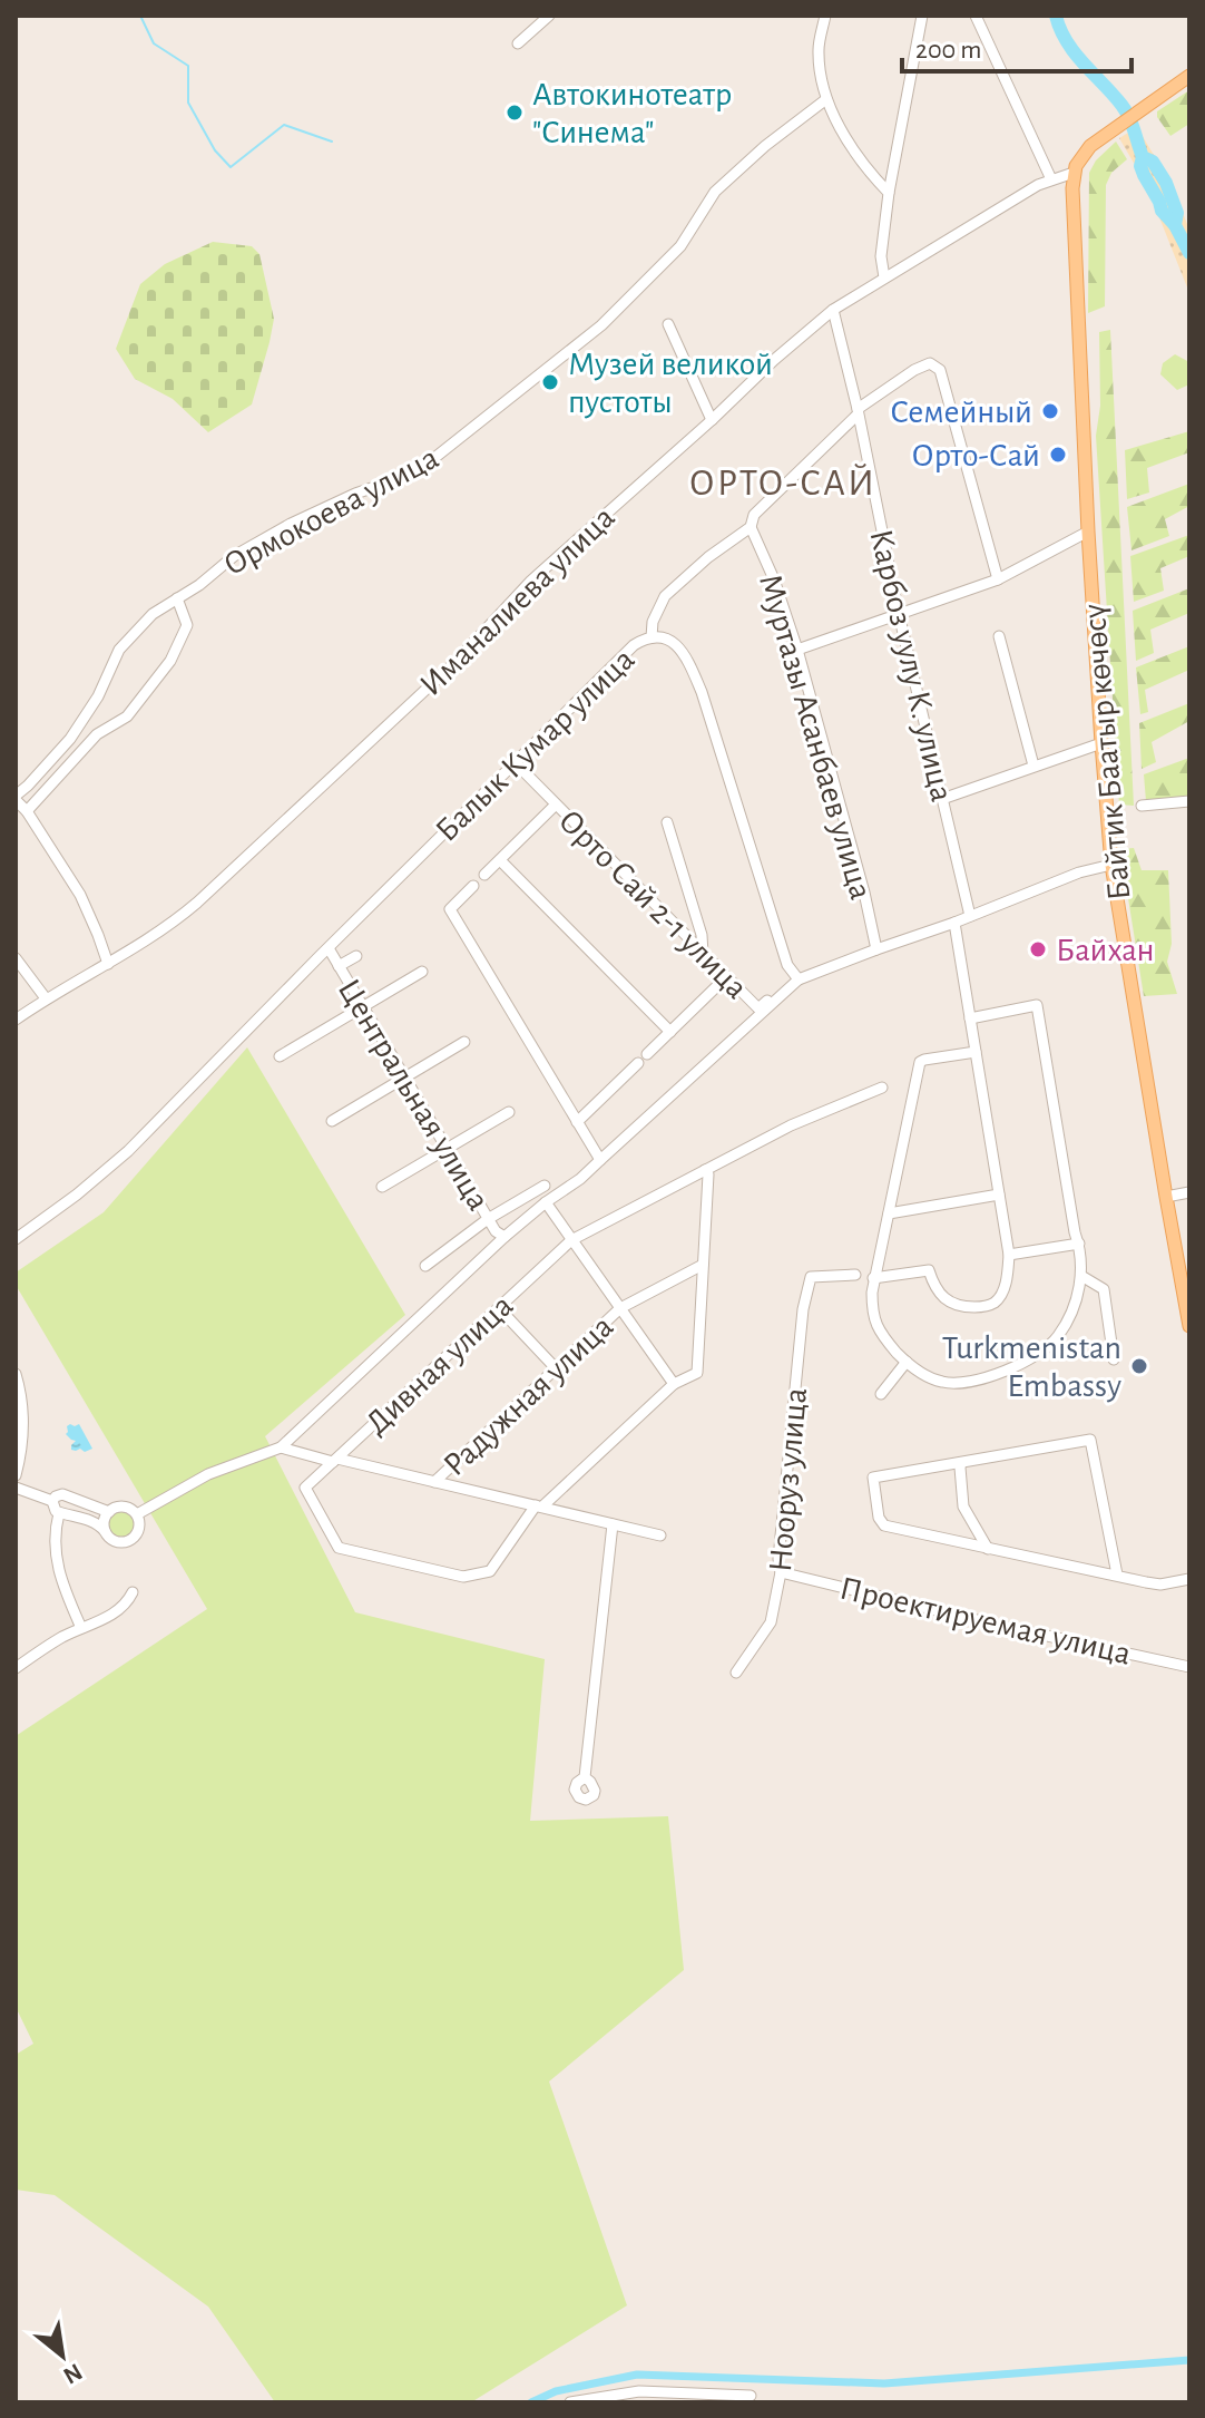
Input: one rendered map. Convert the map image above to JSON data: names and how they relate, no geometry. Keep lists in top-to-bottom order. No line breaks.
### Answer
{"streets":{"main road":["Байтик Баатыр көчөсү"],"street":["Ормокоева улица","Иманалиева улица","Карбоз уулу К. улица","Муртазы Асанбаев улица","Балык Кумар улица","Орто Сай 2-1 улица","Центральная улица","Дивная улица","Радужная улица","Нооруз улица","Проектируемая улица"]},"crossings":[["Иманалиева улица","Карбоз уулу К. улица"],["Иманалиева улица","Байтик Баатыр көчөсү"],["Балык Кумар улица","Орто Сай 2-1 улица"],["Балык Кумар улица","Центральная улица"],["Нооруз улица","Проектируемая улица"]],"districts":["ОРТО-САЙ"],"places":["Автокинотеатр \"Синема\"","Музей великой пустоты","Семейный","Орто-Сай","Байхан","Turkmenistan Embassy"],"scale_bar":"200 m","north":"bottom right"}
